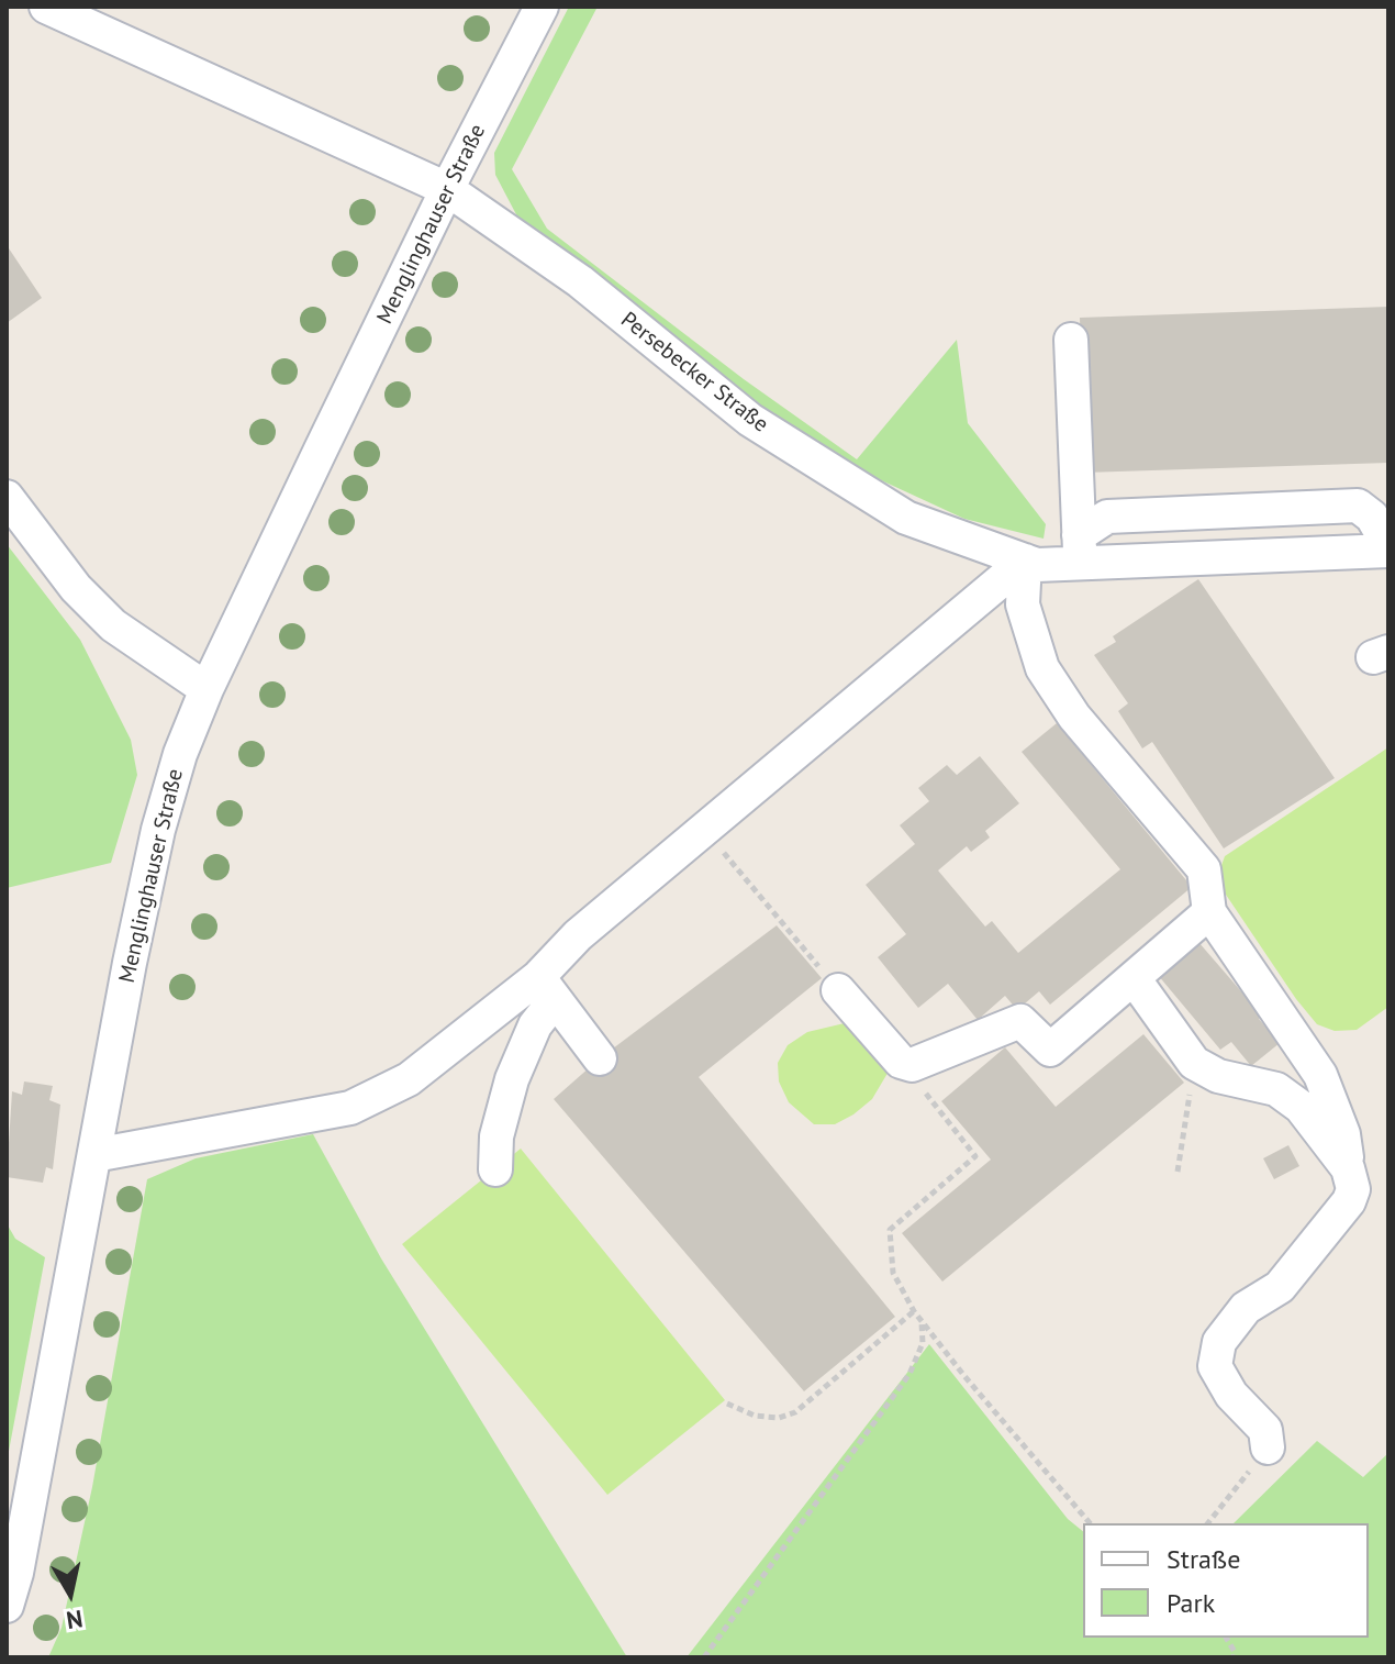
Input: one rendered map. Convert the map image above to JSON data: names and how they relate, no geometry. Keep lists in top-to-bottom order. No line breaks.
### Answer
{"streets":{"street":["Menglinghauser Straße","Persebecker Straße"]},"crossings":[["Menglinghauser Straße","Persebecker Straße"]],"legend":["Straße","Park"],"north":"bottom"}
